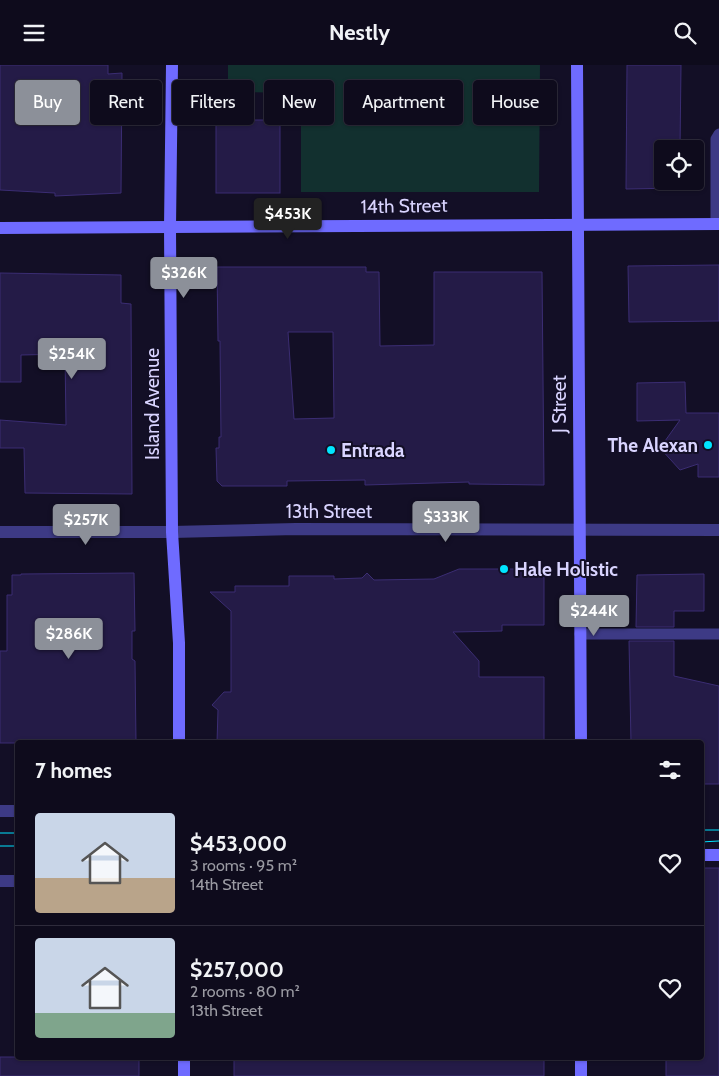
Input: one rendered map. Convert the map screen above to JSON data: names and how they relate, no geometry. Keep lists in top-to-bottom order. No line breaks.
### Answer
{"streets":{"main road":["14th Street","Island Avenue","J Street"],"street":["13th Street"]},"crossings":[["14th Street","Island Avenue"],["14th Street","J Street"],["Island Avenue","13th Street"],["J Street","13th Street"]],"places":["The Alexan","Entrada","Hale Holistic"],"page":{"header":"Nestly","chip":["Buy","Rent","Filters","New","Apartment","House"],"price":["$453K","$326K","$254K","$333K","$257K","$244K","$286K"],"heading":"7 homes","list":[{"name":"$453,000","note":"3 rooms · 95 m² · 14th Street"},{"name":"$257,000","note":"2 rooms · 80 m² · 13th Street"}]}}
